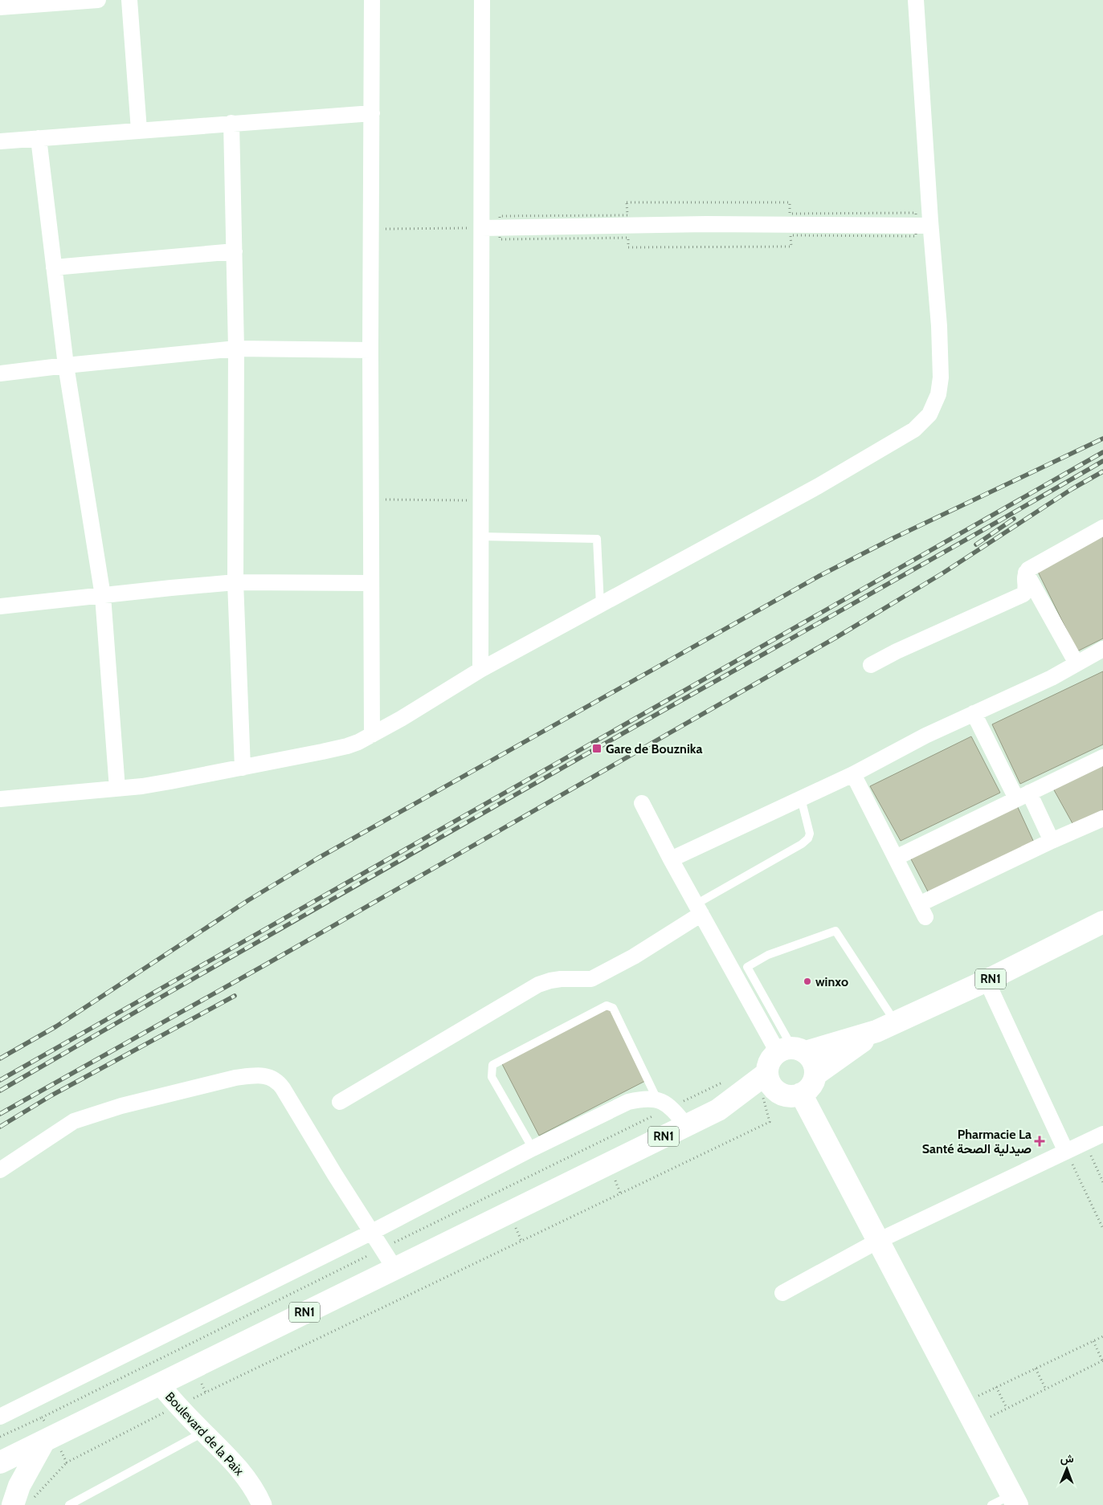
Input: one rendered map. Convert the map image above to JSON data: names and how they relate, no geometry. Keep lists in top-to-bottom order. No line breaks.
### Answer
{"streets":{"main road":["RN1"],"street":["Boulevard de la Paix"]},"crossings":[["RN1","Boulevard de la Paix"]],"places":{"transit":["Gare de Bouznika"],"other":["winxo"],"health":["Pharmacie La Santé صيدلية الصحة"]},"north":"top"}
